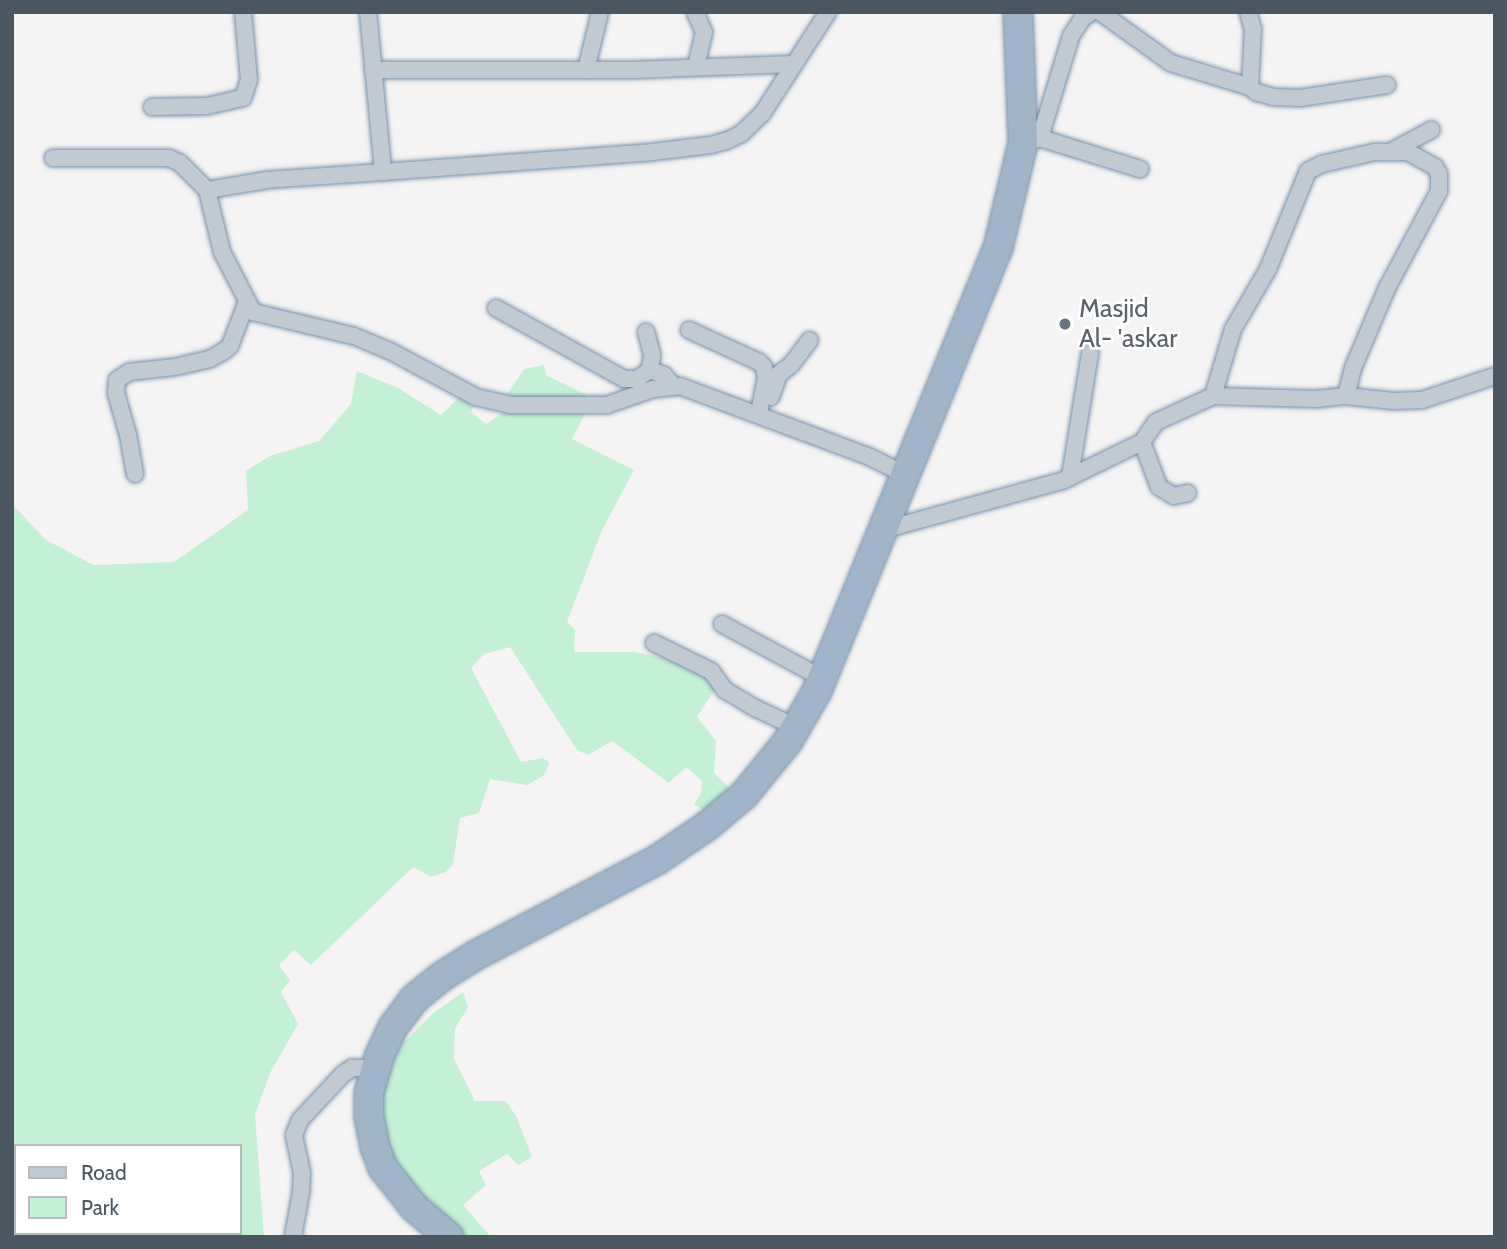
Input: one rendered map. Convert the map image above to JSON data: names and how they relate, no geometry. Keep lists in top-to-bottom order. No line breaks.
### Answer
{"places":["Masjid Al- 'askar"],"legend":["Road","Park"]}
